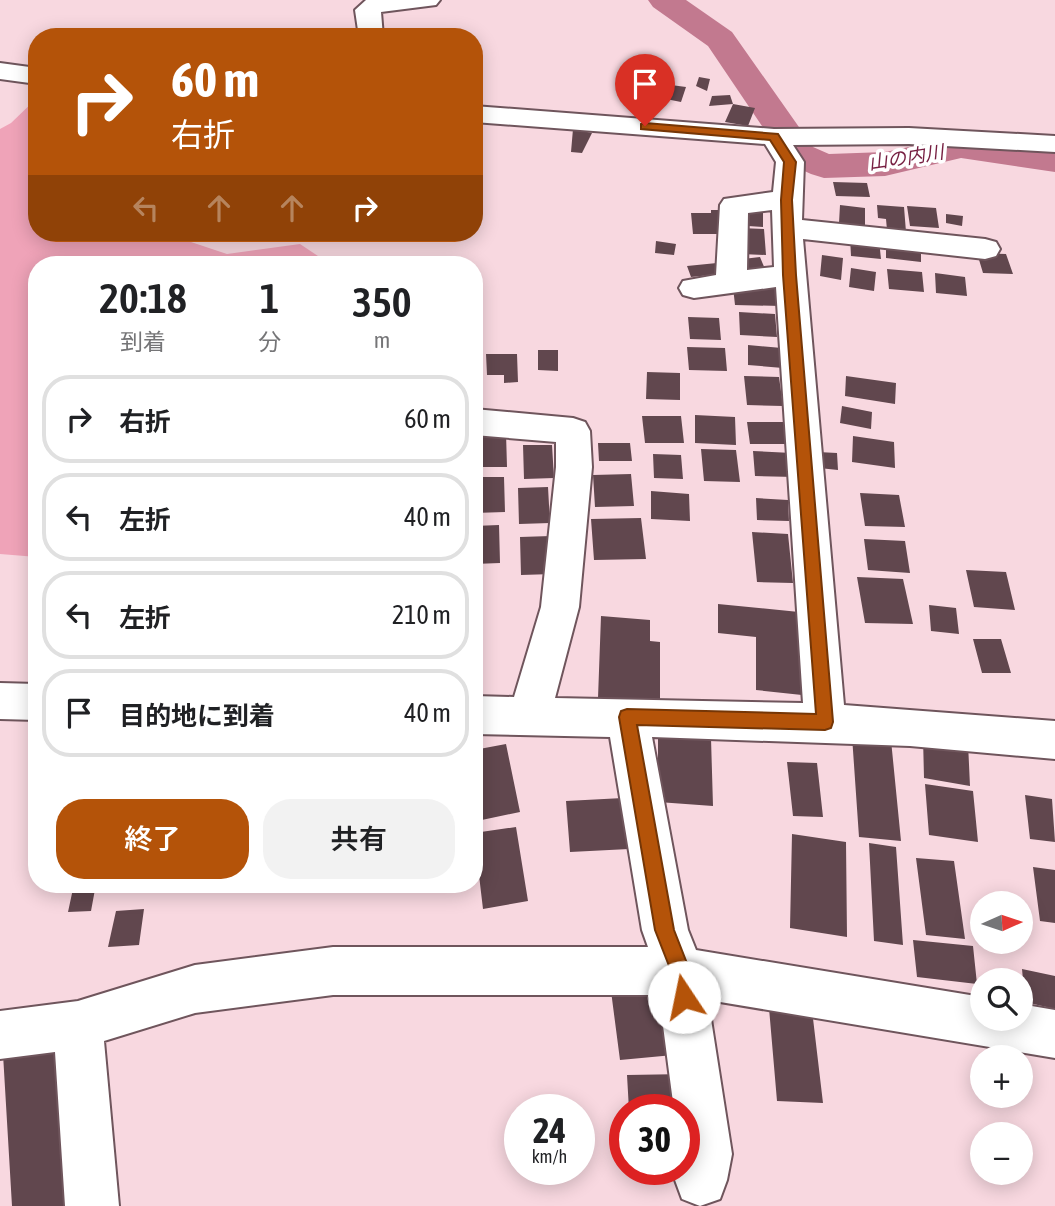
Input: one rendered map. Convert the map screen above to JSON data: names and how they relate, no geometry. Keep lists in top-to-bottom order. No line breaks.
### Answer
{"water":["山の内川"],"north":"right","page":{"turn":["60 m","右折"],"eta":["20:18","到着","1","分","350","m"],"list":[{"name":"右折","value":"60 m"},{"name":"左折","value":"40 m"},{"name":"左折","value":"210 m"},{"name":"目的地に到着","value":"40 m"}],"buttons":["終了","共有"],"map_buttons":["+","−"],"speed":"24 km/h","limit":"30"}}
